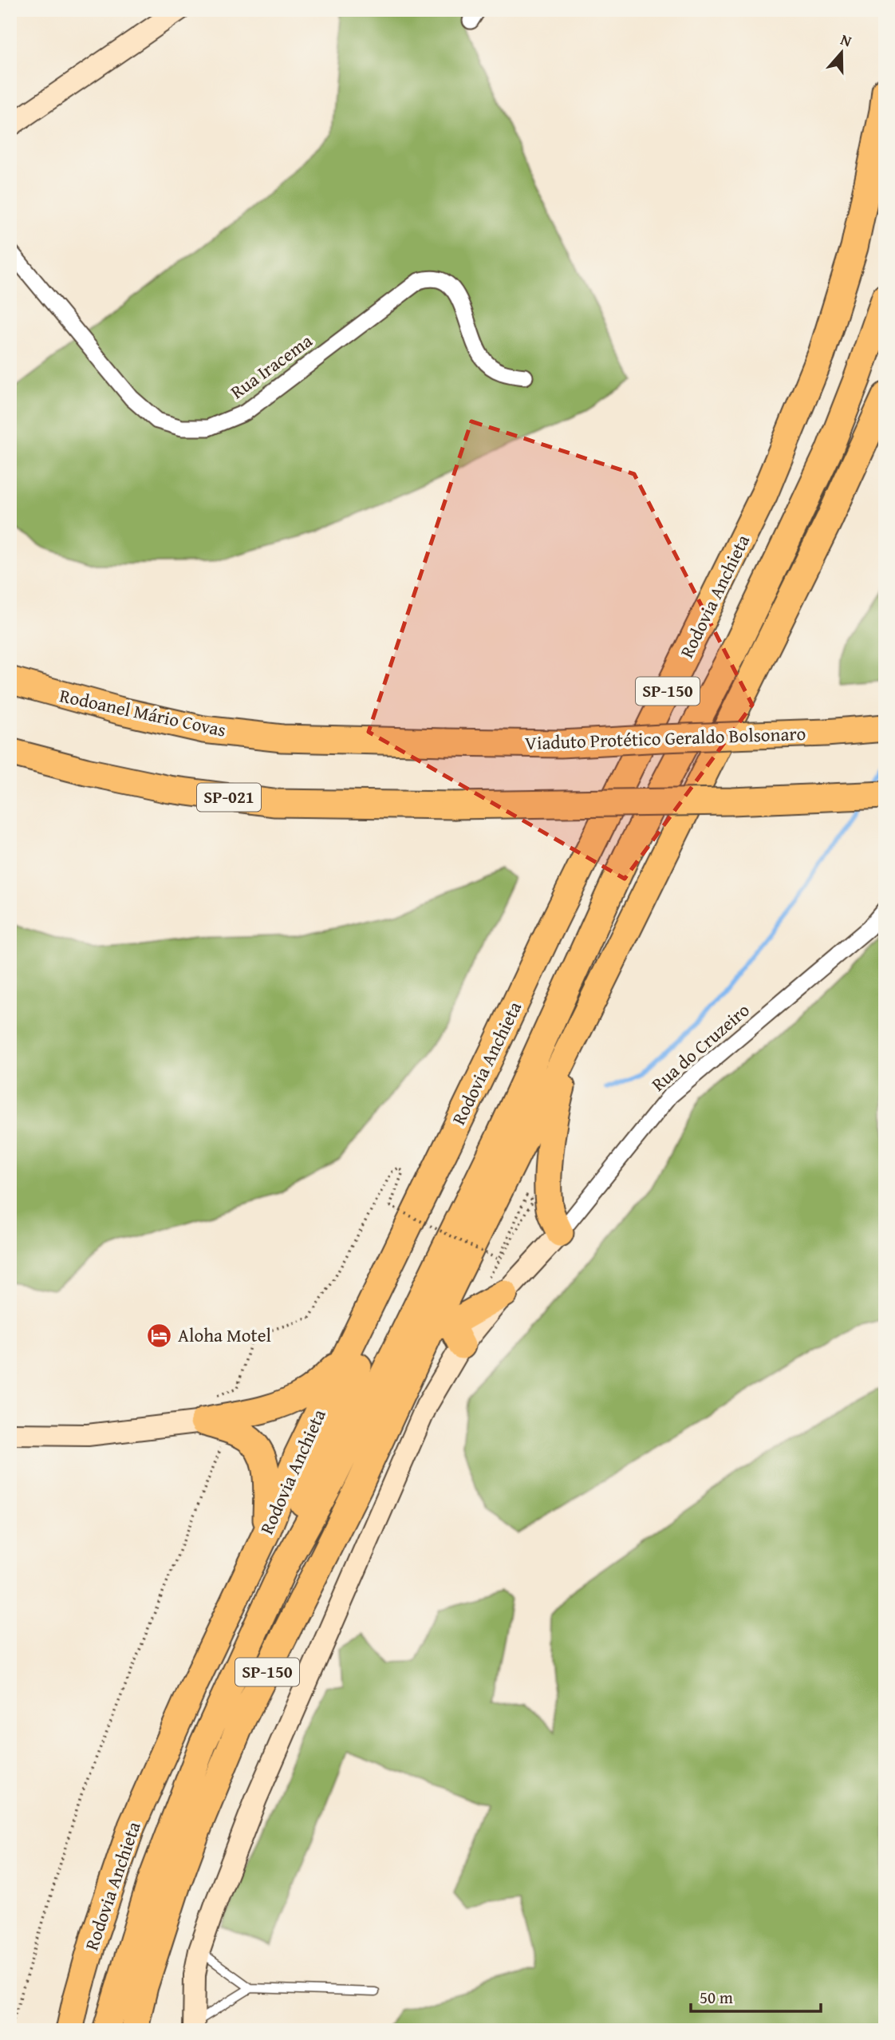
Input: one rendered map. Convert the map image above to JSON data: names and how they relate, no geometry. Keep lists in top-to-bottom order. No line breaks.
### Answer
{"streets":{"highway":["Rodovia Anchieta","SP-150","Rodoanel Mário Covas","Viaduto Protético Geraldo Bolsonaro","SP-021"],"street":["Rua Iracema","Rua do Cruzeiro"]},"crossings":[["Rodoanel Mário Covas","Viaduto Protético Geraldo Bolsonaro"]],"places":{"hotel":["Aloha Motel"]},"scale_bar":"50 m","north":"top"}
